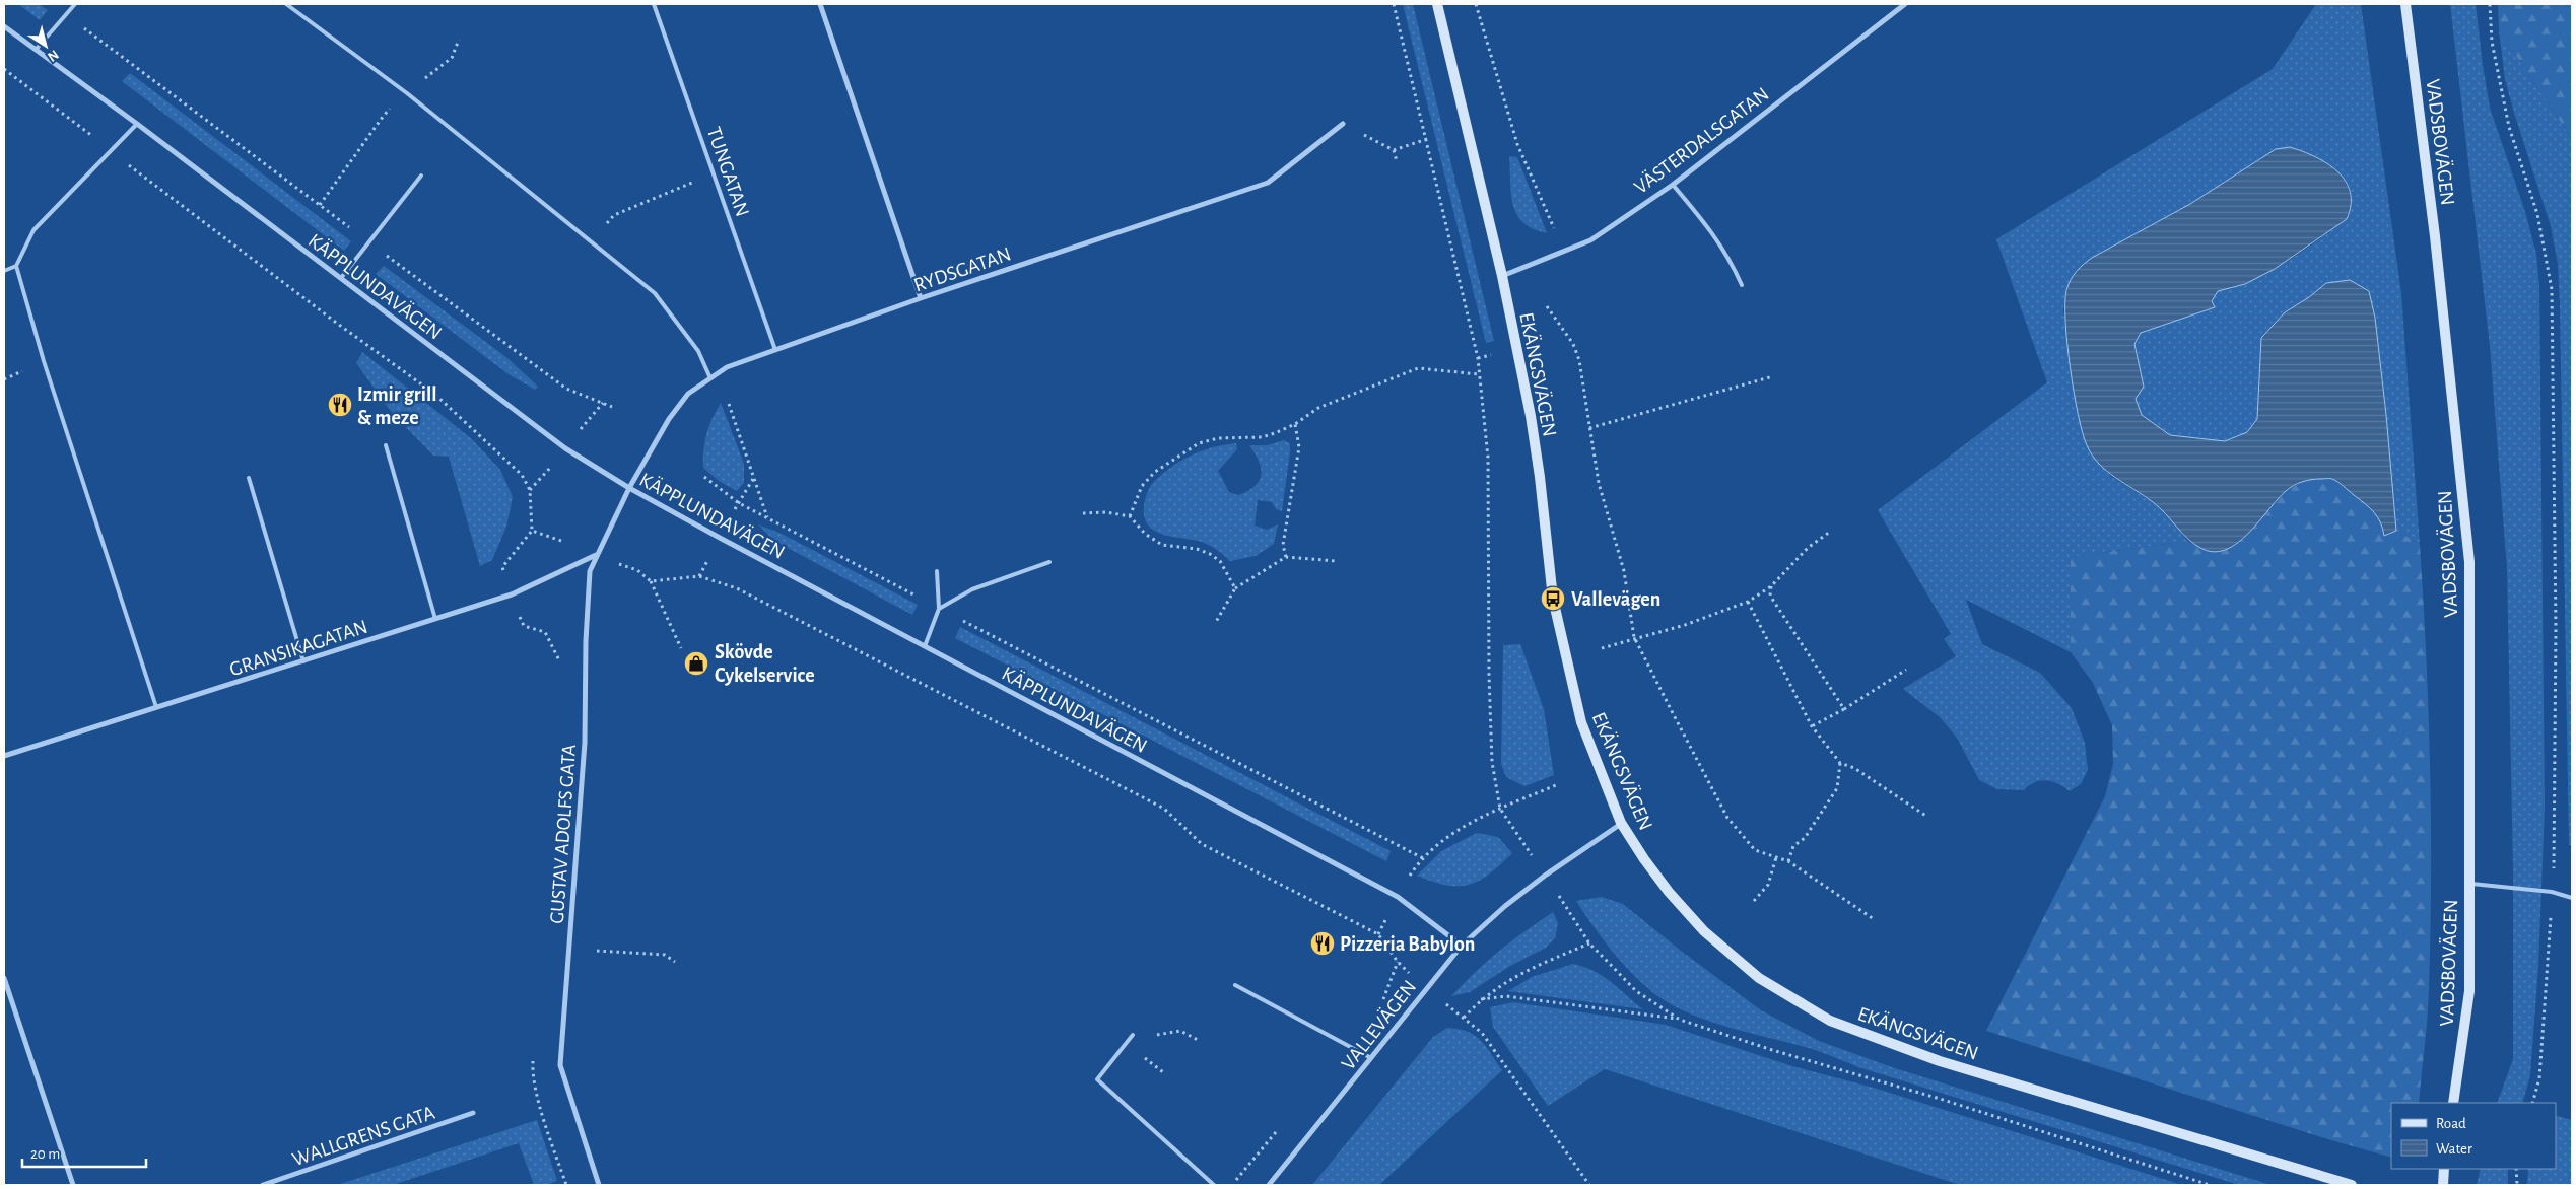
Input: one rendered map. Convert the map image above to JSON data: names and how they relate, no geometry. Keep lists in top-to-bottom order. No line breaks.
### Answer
{"streets":{"street":["VÄSTERDALSGATAN","VADSBOVÄGEN","RYDSGATAN","KÄPPLUNDAVÄGEN","EKÄNGSVÄGEN","GRANSIKAGATAN","GUSTAV ADOLFS GATA","VALLEVÄGEN","WALLGRENS GATA"],"lane":["TUNGATAN"]},"crossings":[["VÄSTERDALSGATAN","EKÄNGSVÄGEN"],["TUNGATAN","RYDSGATAN"],["RYDSGATAN","KÄPPLUNDAVÄGEN"],["RYDSGATAN","GUSTAV ADOLFS GATA"],["KÄPPLUNDAVÄGEN","GUSTAV ADOLFS GATA"],["KÄPPLUNDAVÄGEN","VALLEVÄGEN"],["EKÄNGSVÄGEN","VALLEVÄGEN"],["GRANSIKAGATAN","GUSTAV ADOLFS GATA"]],"places":{"restaurant":["Izmir grill & meze","Pizzeria Babylon"],"bus stop":["Vallevägen"],"shop":["Skövde Cykelservice"]},"legend":["Road","Water"],"scale_bar":"20 m","north":"bottom right"}
